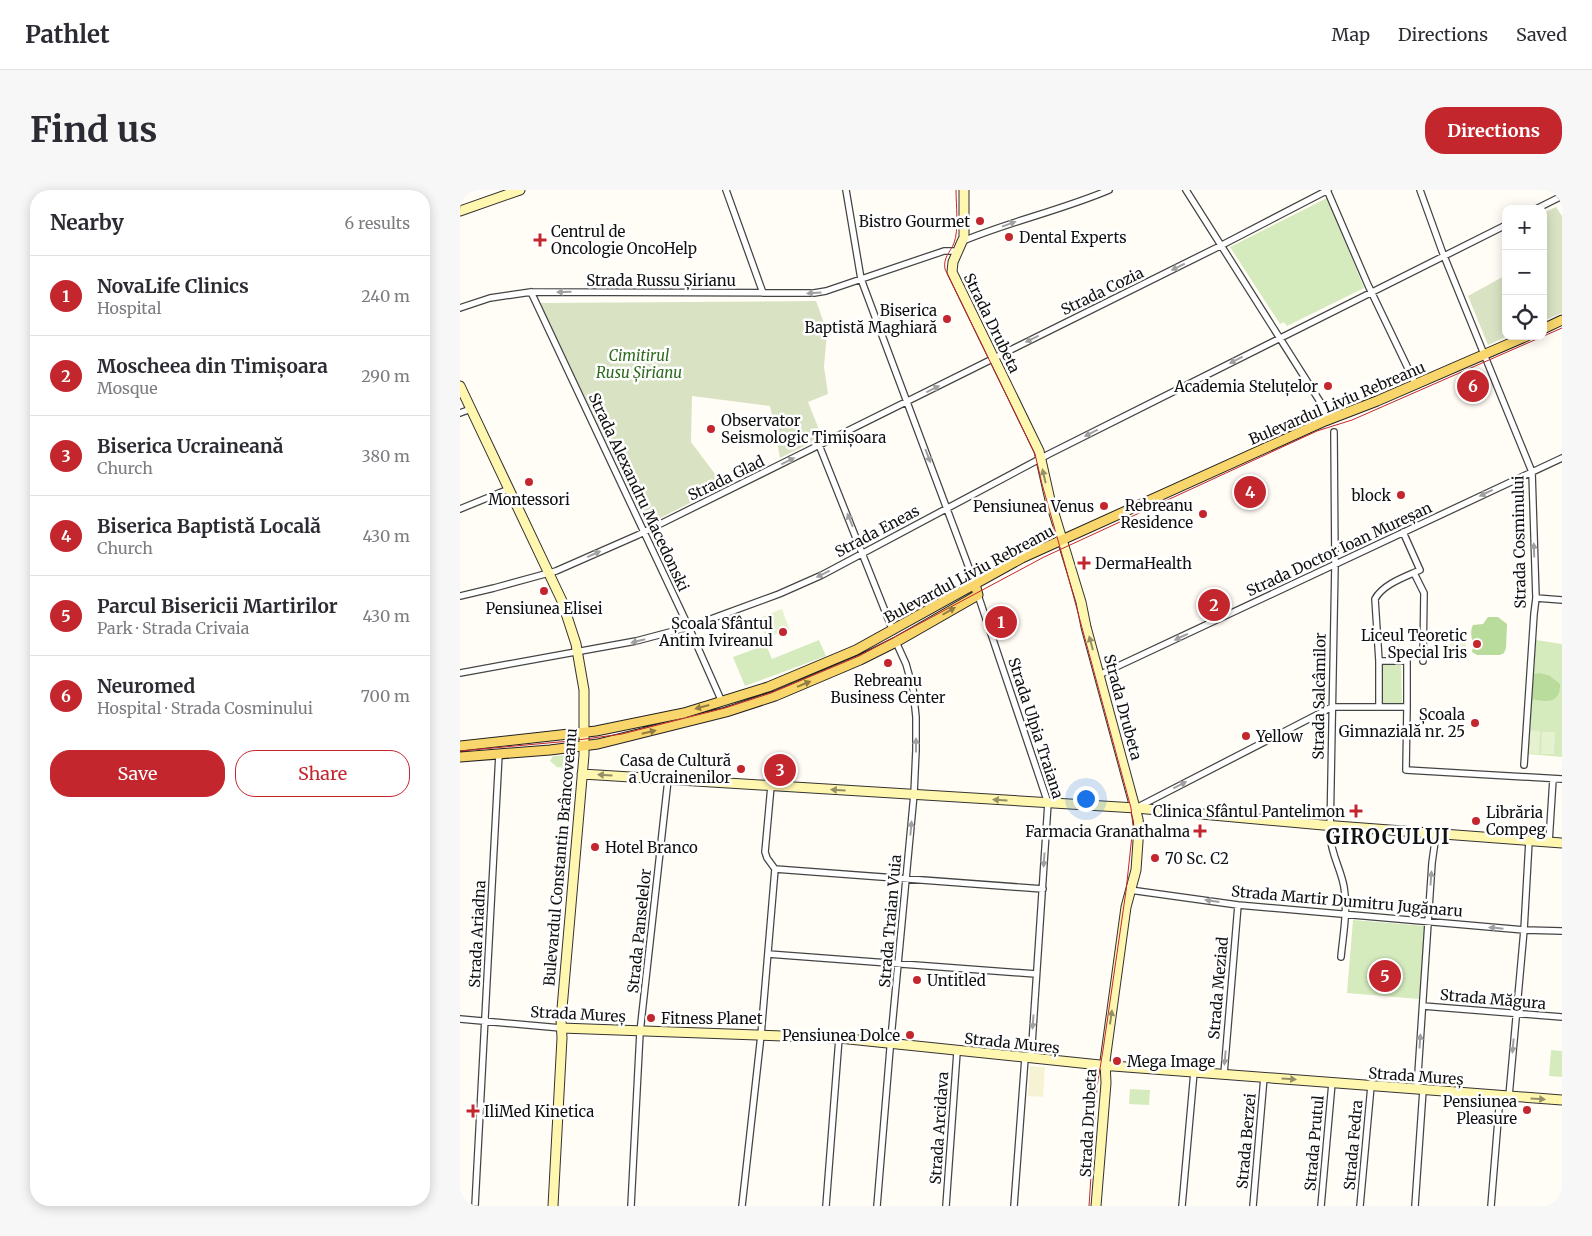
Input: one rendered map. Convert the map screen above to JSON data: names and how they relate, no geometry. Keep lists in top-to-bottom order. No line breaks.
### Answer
{"streets":{"main road":["Bulevardul Liviu Rebreanu","Strada Ulpia Traiana"],"street":["Strada Russu Șirianu","Strada Cozia","Strada Drubeta","Strada Glad","Strada Alexandru Macedonski","Strada Eneas","Strada Cosminului","Strada Doctor Ioan Mureșan","Strada Salcâmilor","Bulevardul Constantin Brâncoveanu","Strada Martir Dumitru Jugănaru","Strada Traian Vuia","Strada Panselelor","Strada Ariadna","Strada Meziad","Strada Măgura","Strada Mureș","Strada Arcidava","Strada Berzei","Strada Prutul","Strada Fedra"]},"crossings":[["Strada Russu Șirianu","Strada Drubeta"],["Strada Russu Șirianu","Strada Alexandru Macedonski"],["Strada Russu Șirianu","Strada Ulpia Traiana"],["Strada Cozia","Strada Drubeta"],["Strada Cozia","Strada Glad"],["Strada Drubeta","Bulevardul Liviu Rebreanu"],["Strada Drubeta","Strada Glad"],["Strada Drubeta","Strada Eneas"],["Strada Drubeta","Strada Doctor Ioan Mureșan"],["Strada Drubeta","Strada Martir Dumitru Jugănaru"],["Strada Drubeta","Strada Mureș"],["Bulevardul Liviu Rebreanu","Strada Alexandru Macedonski"],["Bulevardul Liviu Rebreanu","Strada Cosminului"],["Bulevardul Liviu Rebreanu","Strada Ulpia Traiana"],["Bulevardul Liviu Rebreanu","Bulevardul Constantin Brâncoveanu"],["Bulevardul Liviu Rebreanu","Strada Traian Vuia"],["Bulevardul Liviu Rebreanu","Strada Ariadna"],["Strada Glad","Strada Alexandru Macedonski"],["Strada Glad","Strada Ulpia Traiana"],["Strada Glad","Bulevardul Constantin Brâncoveanu"],["Strada Alexandru Macedonski","Strada Eneas"],["Strada Eneas","Strada Cosminului"],["Strada Eneas","Strada Ulpia Traiana"],["Strada Eneas","Bulevardul Constantin Brâncoveanu"],["Strada Cosminului","Strada Doctor Ioan Mureșan"],["Strada Doctor Ioan Mureșan","Strada Salcâmilor"],["Strada Salcâmilor","Strada Martir Dumitru Jugănaru"],["Strada Ulpia Traiana","Strada Mureș"],["Bulevardul Constantin Brâncoveanu","Strada Mureș"],["Strada Martir Dumitru Jugănaru","Strada Meziad"],["Strada Traian Vuia","Strada Mureș"],["Strada Panselelor","Strada Mureș"],["Strada Ariadna","Strada Mureș"],["Strada Meziad","Strada Mureș"],["Strada Mureș","Strada Arcidava"],["Strada Mureș","Strada Berzei"],["Strada Mureș","Strada Prutul"],["Strada Mureș","Strada Fedra"]],"one_way":["Strada Russu Șirianu","Strada Cozia","Strada Drubeta","Strada Glad","Strada Eneas","Strada Doctor Ioan Mureșan","Strada Martir Dumitru Jugănaru","Strada Traian Vuia","Strada Meziad"],"districts":["GIROCULUI"],"parks":["Cimitirul Rusu Șirianu"],"places":{"other":["Bistro Gourmet","Dental Experts","Biserica Baptistă Maghiară","Academia Steluțelor","Observator Seismologic Timișoara","Montessori","block","Pensiunea Venus","Rebreanu Residence","Pensiunea Elisei","Școala Sfântul Antim Ivireanul","Liceul Teoretic Special Iris","Rebreanu Business Center","Școala Gimnazială nr. 25","Yellow","Casa de Cultură a Ucrainenilor","Librăria Compeg","Hotel Branco","70 Sc. C2","Untitled","Fitness Planet","Pensiunea Dolce","Mega Image","Pensiunea Pleasure"],"health":["Centrul de Oncologie OncoHelp","DermaHealth","Clinica Sfântul Pantelimon","Farmacia Granathalma","IliMed Kinetica"]},"page":{"header":"Pathlet","nav":["Map","Directions","Saved"],"buttons":["Directions",["Save","Share"]],"title":"Find us","heading":["Nearby","6 results"],"map_buttons":["+","−"],"list":[{"mark":"1","name":"NovaLife Clinics","note":"Hospital","value":"240 m"},{"mark":"2","name":"Moscheea din Timișoara","note":"Mosque","value":"290 m"},{"mark":"3","name":"Biserica Ucraineană","note":"Church","value":"380 m"},{"mark":"4","name":"Biserica Baptistă Locală","note":"Church","value":"430 m"},{"mark":"5","name":"Parcul Bisericii Martirilor","note":"Park · Strada Crivaia","value":"430 m"},{"mark":"6","name":"Neuromed","note":"Hospital · Strada Cosminului","value":"700 m"}],"pins":["6","4","2","1","3","5"]}}
